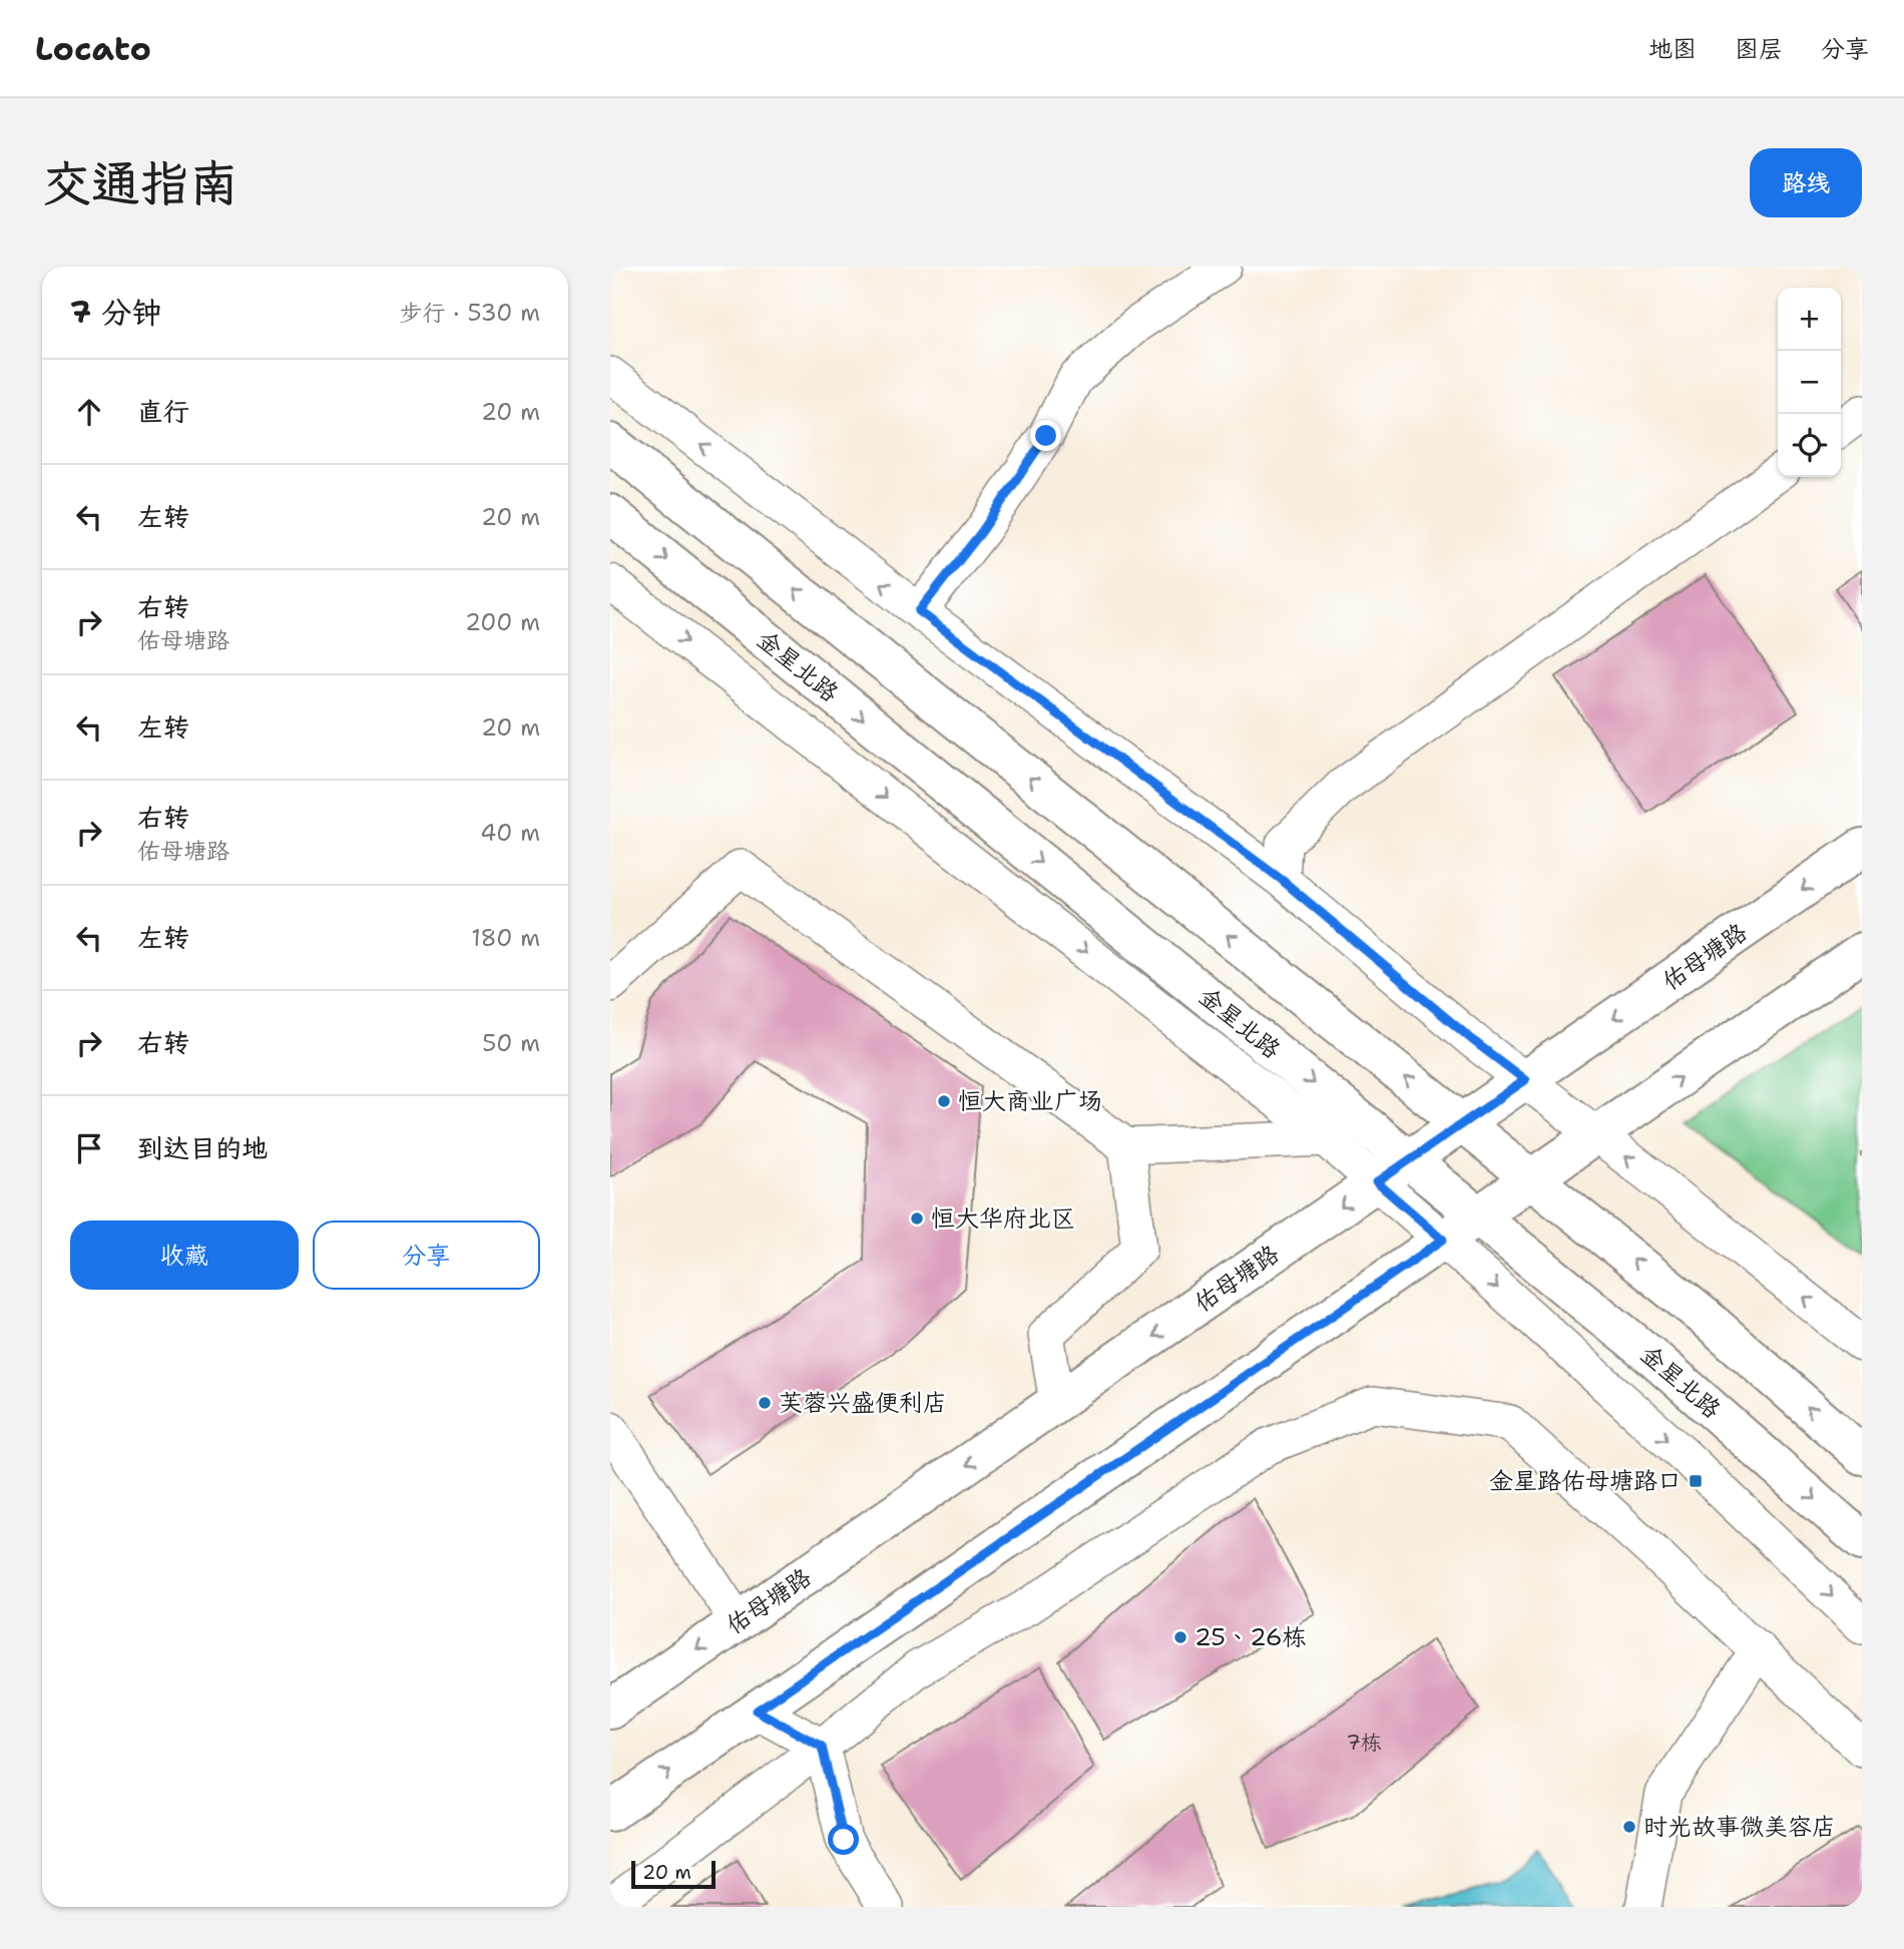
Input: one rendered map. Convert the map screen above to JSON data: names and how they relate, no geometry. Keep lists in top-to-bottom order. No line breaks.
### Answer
{"streets":{"main road":["金星北路","佑母塘路"]},"crossings":[["金星北路","佑母塘路"]],"places":{"other":["恒大商业广场","恒大华府北区","芙蓉兴盛便利店","25、26栋","时光故事微美容店"],"transit":["金星路佑母塘路口"]},"house_numbers":["7栋"],"scale_bar":"20 m","page":{"header":"Locato","nav":["地图","图层","分享"],"buttons":["路线",["收藏","分享"]],"title":"交通指南","heading":["7 分钟","步行 · 530 m"],"map_buttons":["+","−"],"list":[["直行","20 m"],["左转","20 m"],["右转","佑母塘路","200 m"],["左转","20 m"],["右转","佑母塘路","40 m"],["左转","180 m"],["右转","50 m"],"到达目的地"],"scale":"20 m"}}
